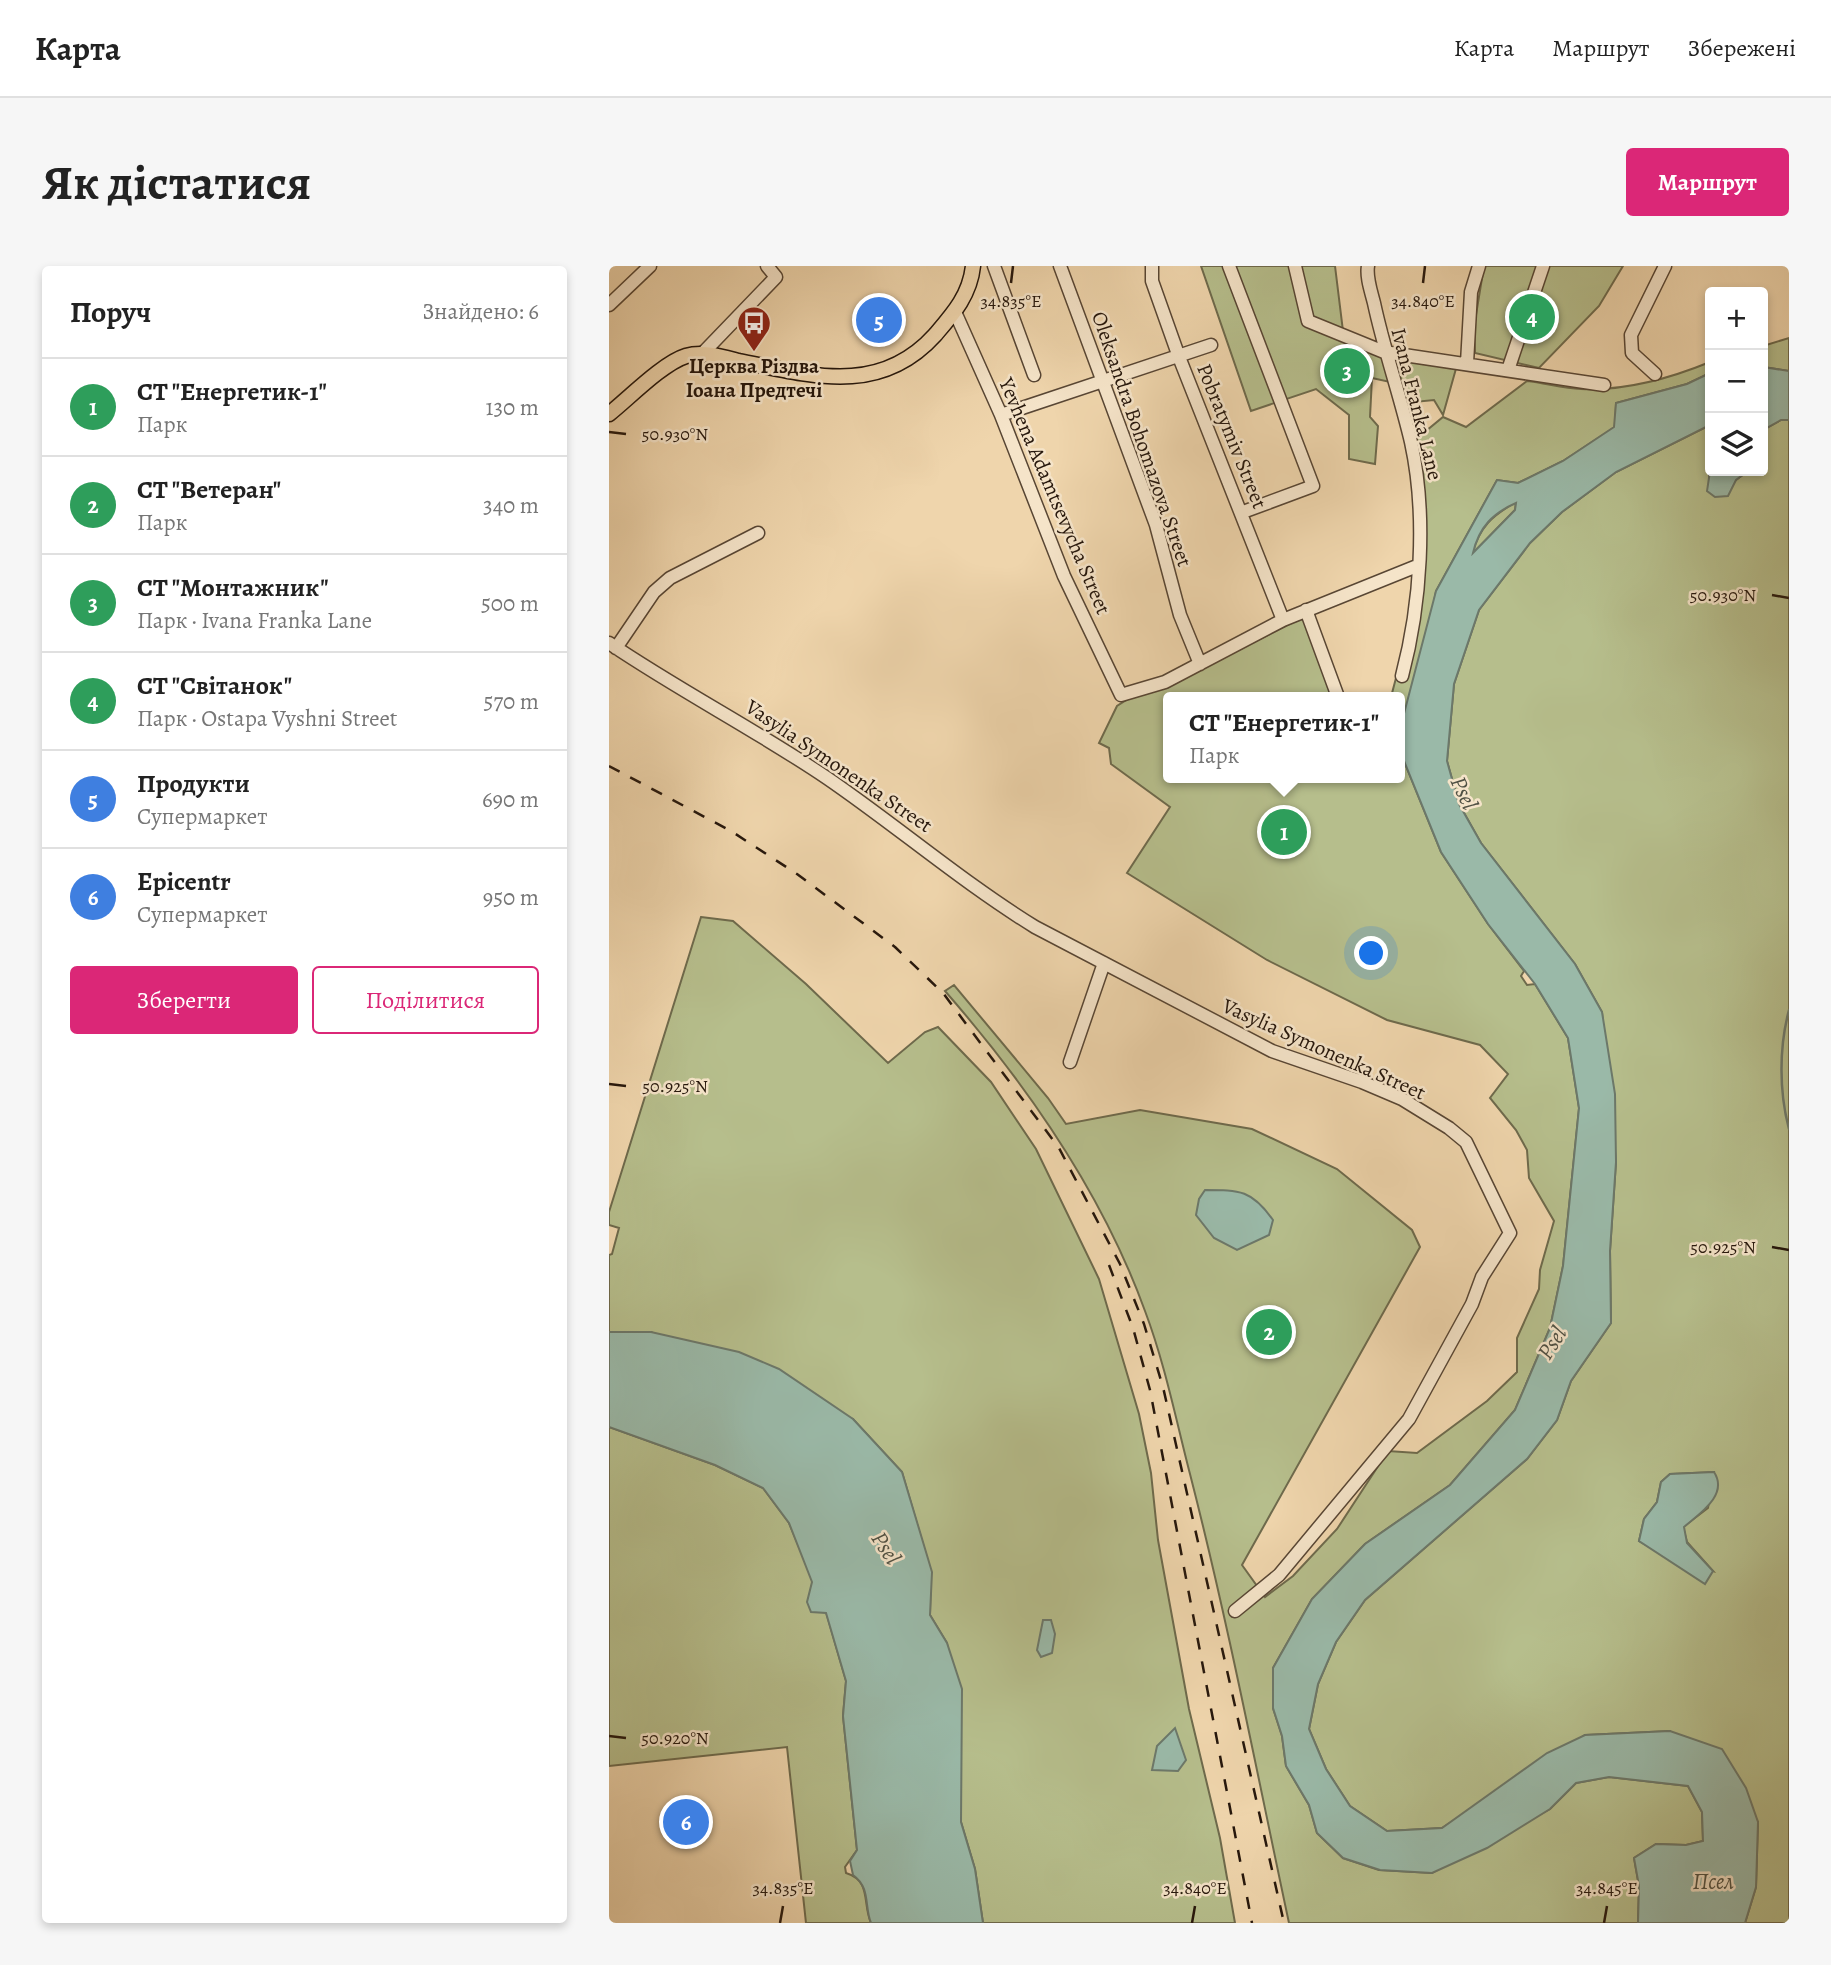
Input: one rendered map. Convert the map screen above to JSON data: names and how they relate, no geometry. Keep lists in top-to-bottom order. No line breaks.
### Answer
{"streets":{"street":["Ivana Franka Lane","Pobratymiv Street","Oleksandra Bohomazova Street","Yevhena Adamtsevycha Street","Vasylia Symonenka Street"]},"crossings":[["Oleksandra Bohomazova Street","Yevhena Adamtsevycha Street"]],"water":["Psel","Псел"],"places":{"bus stop":["Церква Різдва Іоана Предтечі"]},"page":{"header":"Карта","nav":["Карта","Маршрут","Збережені"],"buttons":["Маршрут",["Зберегти","Поділитися"]],"title":"Як дістатися","heading":["Поруч","Знайдено: 6"],"map_buttons":["+","−"],"pins":["4","5","3","1","2","6"],"list":[{"mark":"1","name":"СТ \"Енергетик-1\"","note":"Парк","value":"130 m"},{"mark":"2","name":"СТ \"Ветеран\"","note":"Парк","value":"340 m"},{"mark":"3","name":"СТ \"Монтажник\"","note":"Парк · Ivana Franka Lane","value":"500 m"},{"mark":"4","name":"СТ \"Світанок\"","note":"Парк · Ostapa Vyshni Street","value":"570 m"},{"mark":"5","name":"Продукти","note":"Супермаркет","value":"690 m"},{"mark":"6","name":"Epicentr","note":"Супермаркет","value":"950 m"}],"popup":["СТ \"Енергетик-1\"","Парк"]},"coordinates":["34.835°E","34.840°E","50.930°N","50.925°N","50.920°N","34.845°E"]}
